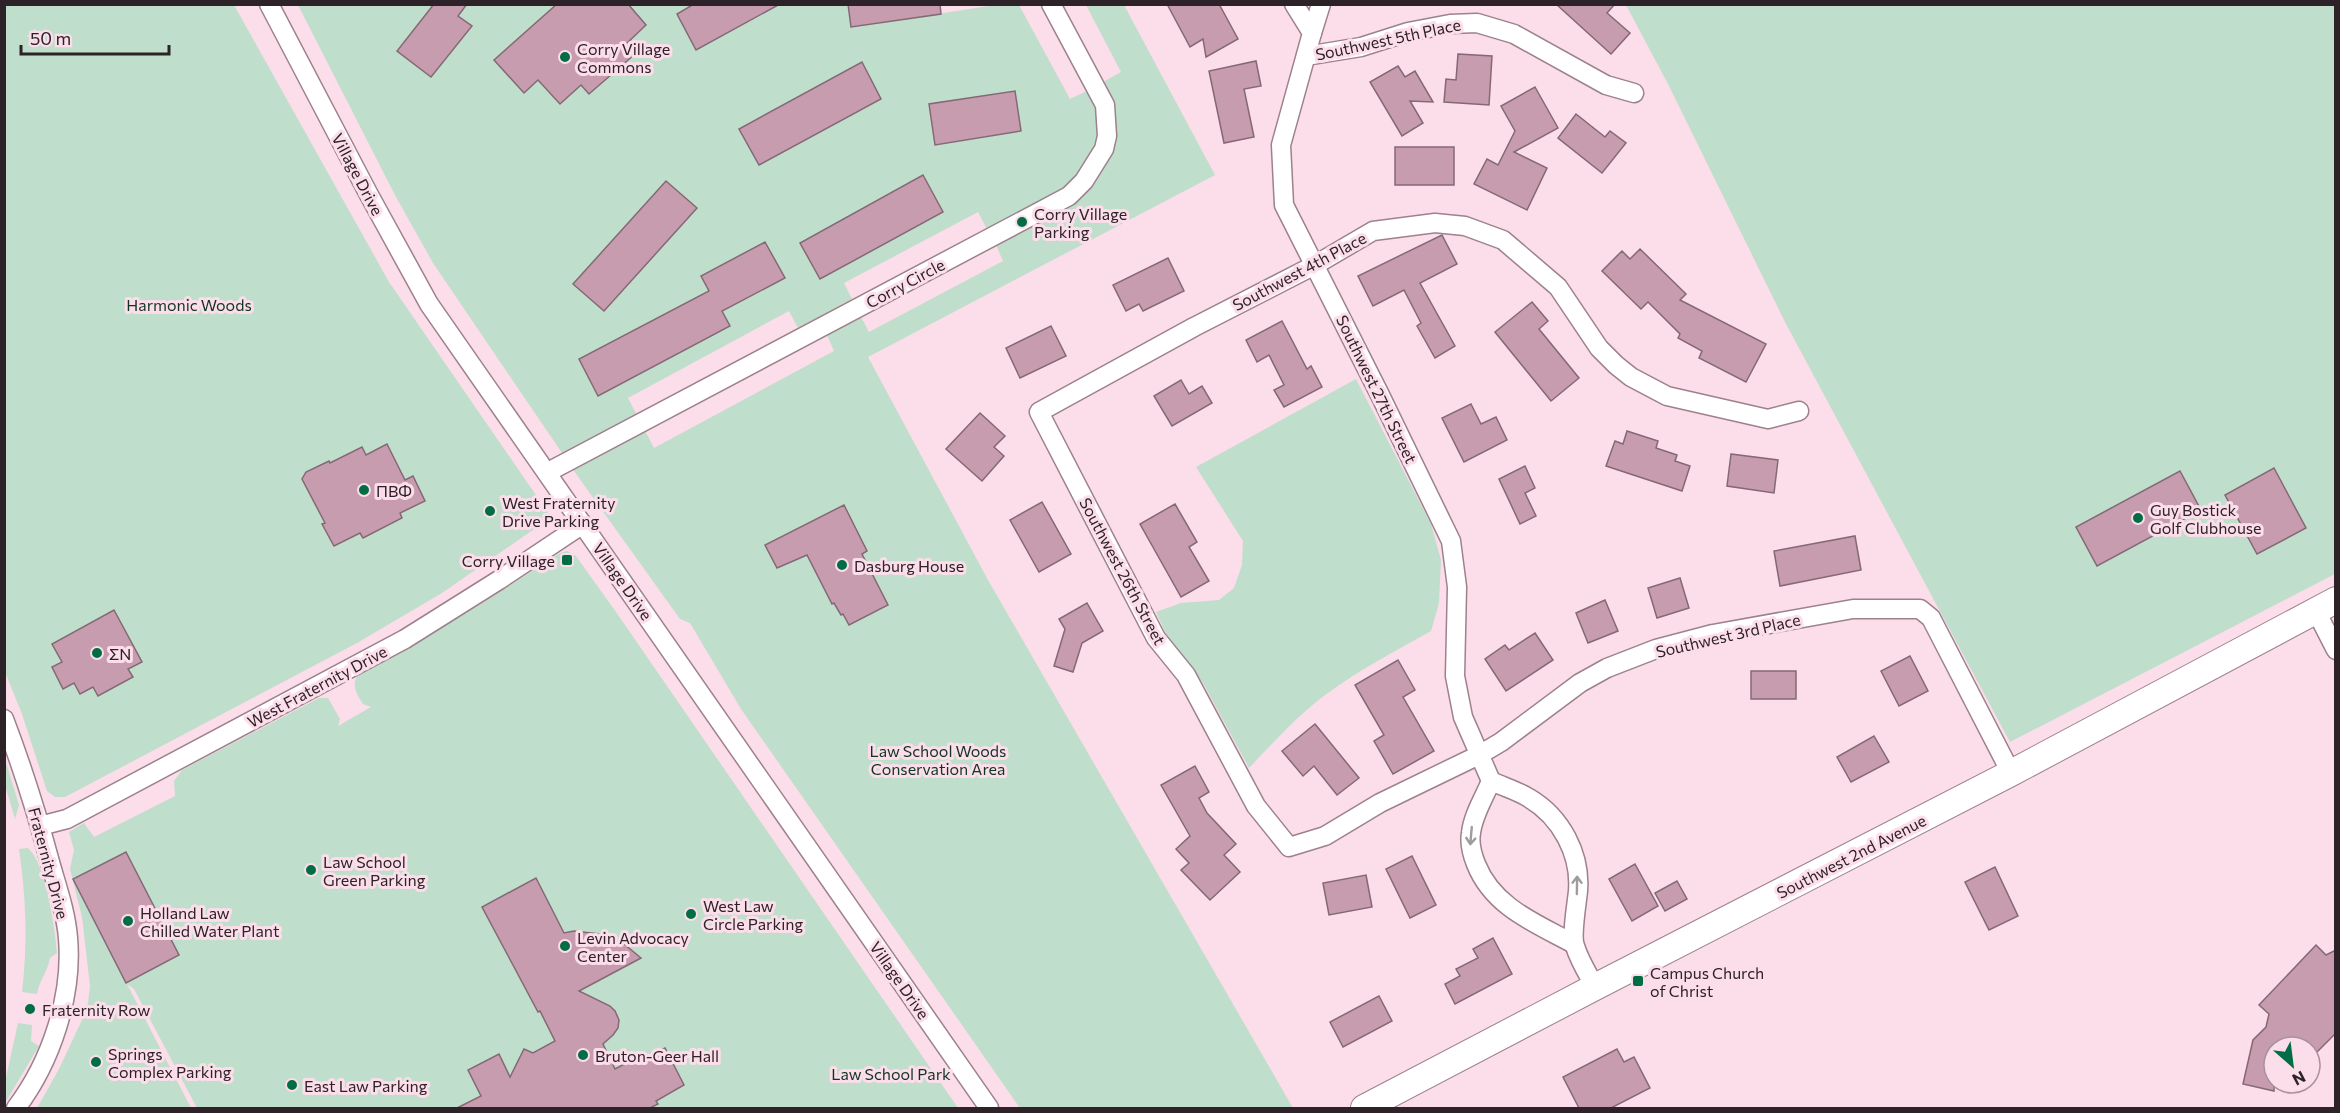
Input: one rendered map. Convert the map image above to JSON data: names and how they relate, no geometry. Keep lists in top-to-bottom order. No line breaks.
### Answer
{"streets":{"main road":["Southwest 2nd Avenue"],"street":["Southwest 5th Place","Village Drive","Southwest 4th Place","Corry Circle","Southwest 27th Street","Southwest 26th Street","Southwest 3rd Place","West Fraternity Drive","Fraternity Drive"]},"crossings":[["Southwest 5th Place","Southwest 27th Street"],["Village Drive","Corry Circle"],["Village Drive","West Fraternity Drive"],["Southwest 4th Place","Southwest 27th Street"],["Southwest 4th Place","Southwest 26th Street"],["Southwest 27th Street","Southwest 3rd Place"],["Southwest 26th Street","Southwest 3rd Place"],["Southwest 3rd Place","Southwest 2nd Avenue"],["West Fraternity Drive","Fraternity Drive"]],"parks":["Harmonic Woods","Law School Woods Conservation Area","Law School Park"],"places":{"other":["Corry Village Commons","Corry Village Parking","ΠΒΦ","West Fraternity Drive Parking","Guy Bostick Golf Clubhouse","Dasburg House","ΣΝ","Law School Green Parking","West Law Circle Parking","Holland Law Chilled Water Plant","Levin Advocacy Center","Fraternity Row","Bruton-Geer Hall","Springs Complex Parking","East Law Parking"],"transit":["Corry Village","Campus Church of Christ"]},"scale_bar":"50 m","north":"bottom right"}
